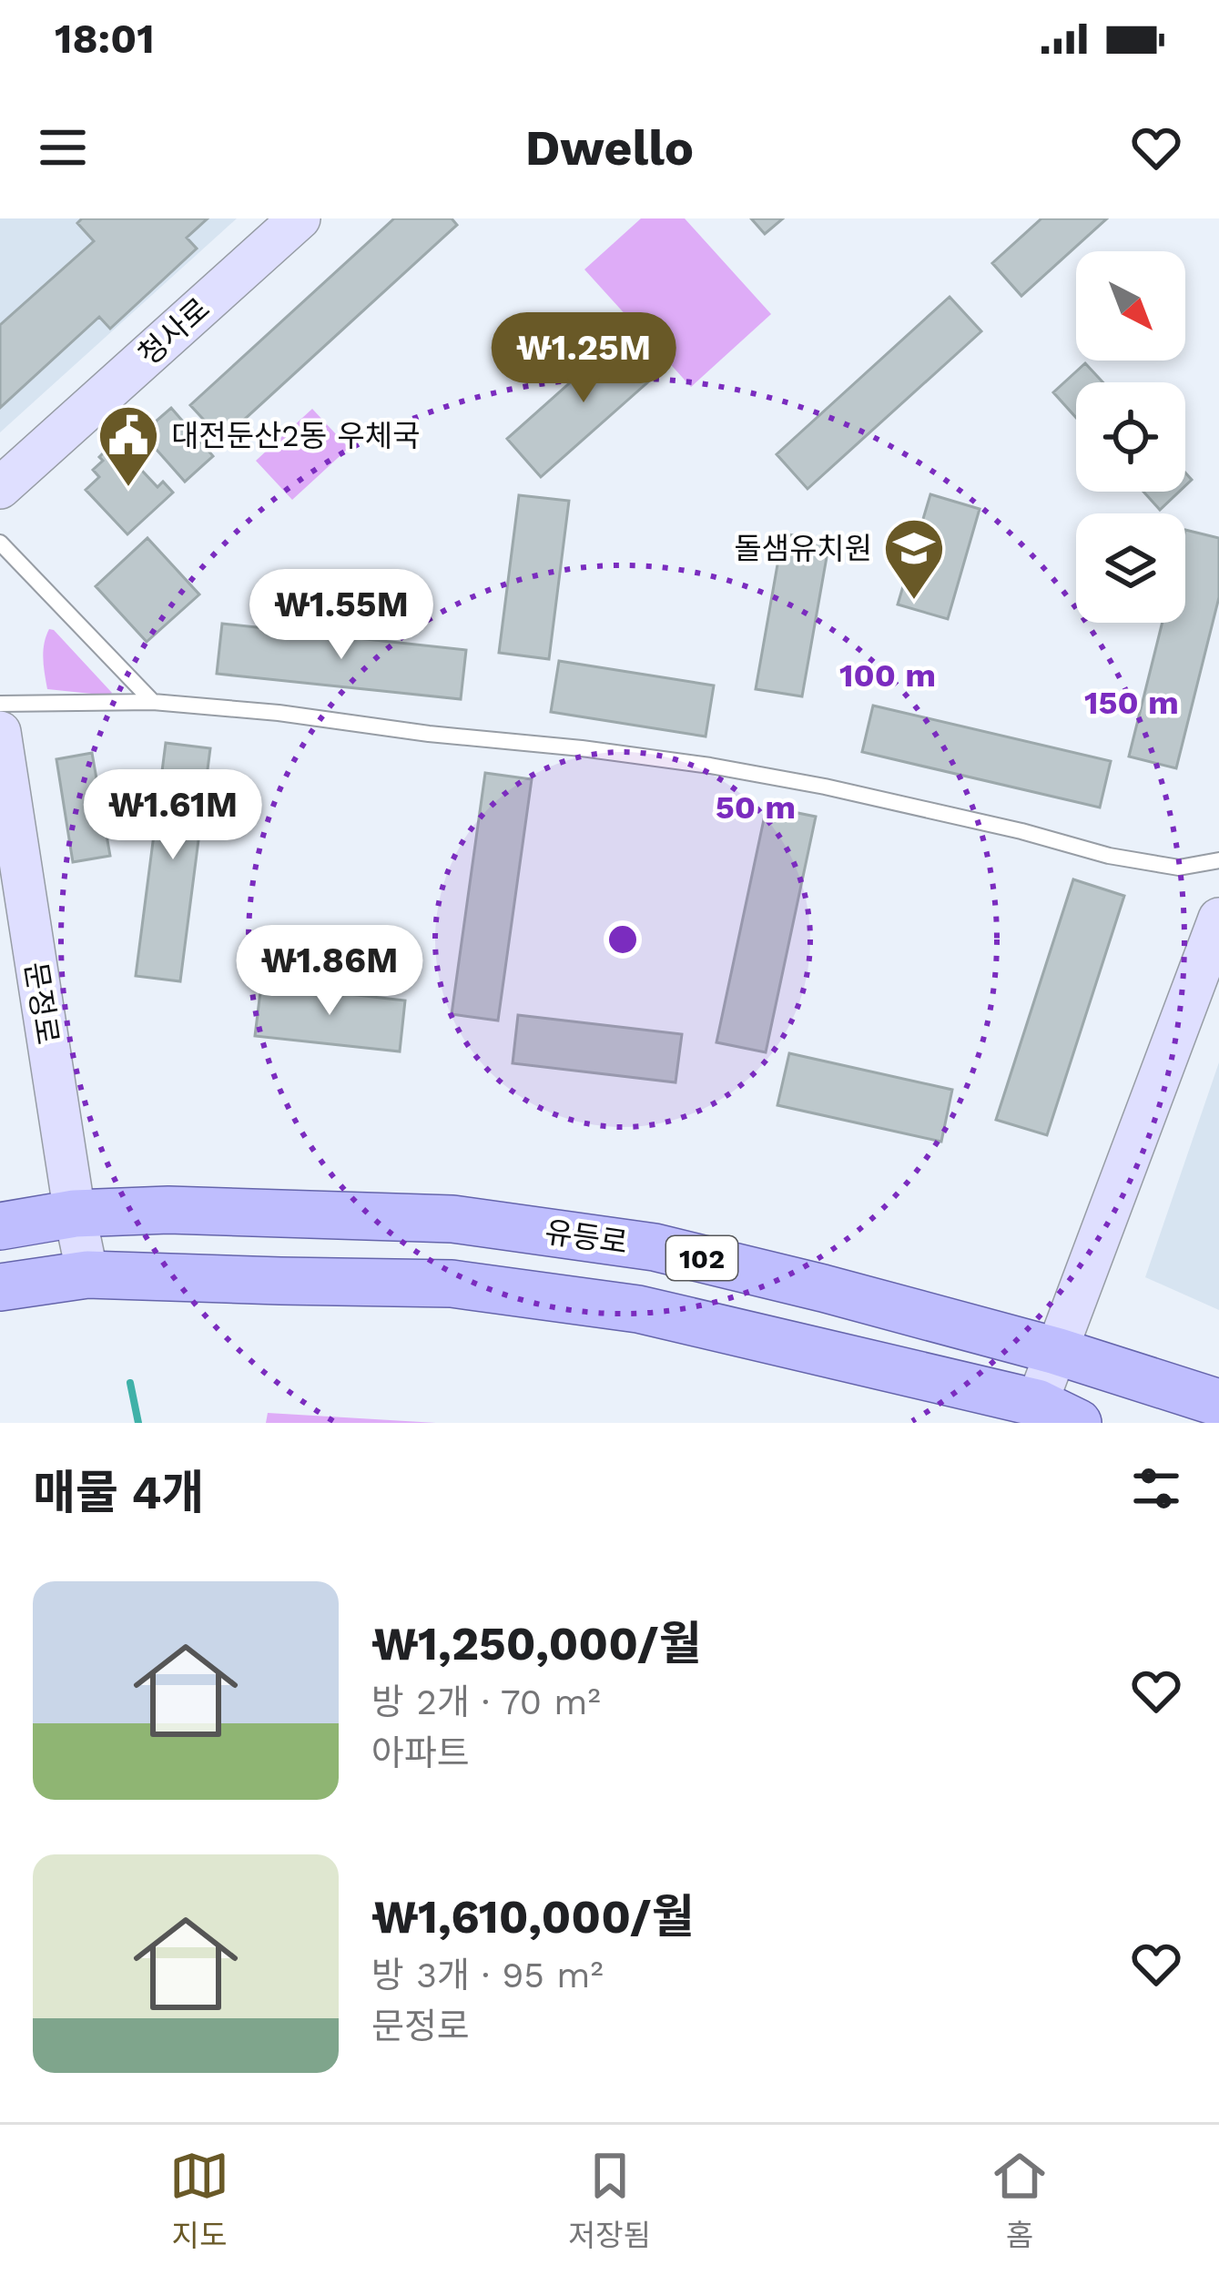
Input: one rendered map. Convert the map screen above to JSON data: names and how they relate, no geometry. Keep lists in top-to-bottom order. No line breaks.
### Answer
{"streets":{"main road":["유등로","102"],"street":["청사로","문정로"]},"crossings":[["문정로","유등로"],["문정로","102"]],"places":{"public building":["대전둔산2동 우체국"],"school or university":["돌샘유치원"]},"north":"bottom right","page":{"status":"18:01","header":"Dwello","price":["₩1.25M","₩1.55M","₩1.61M","₩1.86M"],"heading":"매물 4개","list":[{"name":"₩1,250,000/월","note":"방 2개 · 70 m² · 아파트"},{"name":"₩1,610,000/월","note":"방 3개 · 95 m² · 문정로"}],"tabs":["지도","저장됨","홈"]},"rings":["100 m","150 m","50 m"]}
